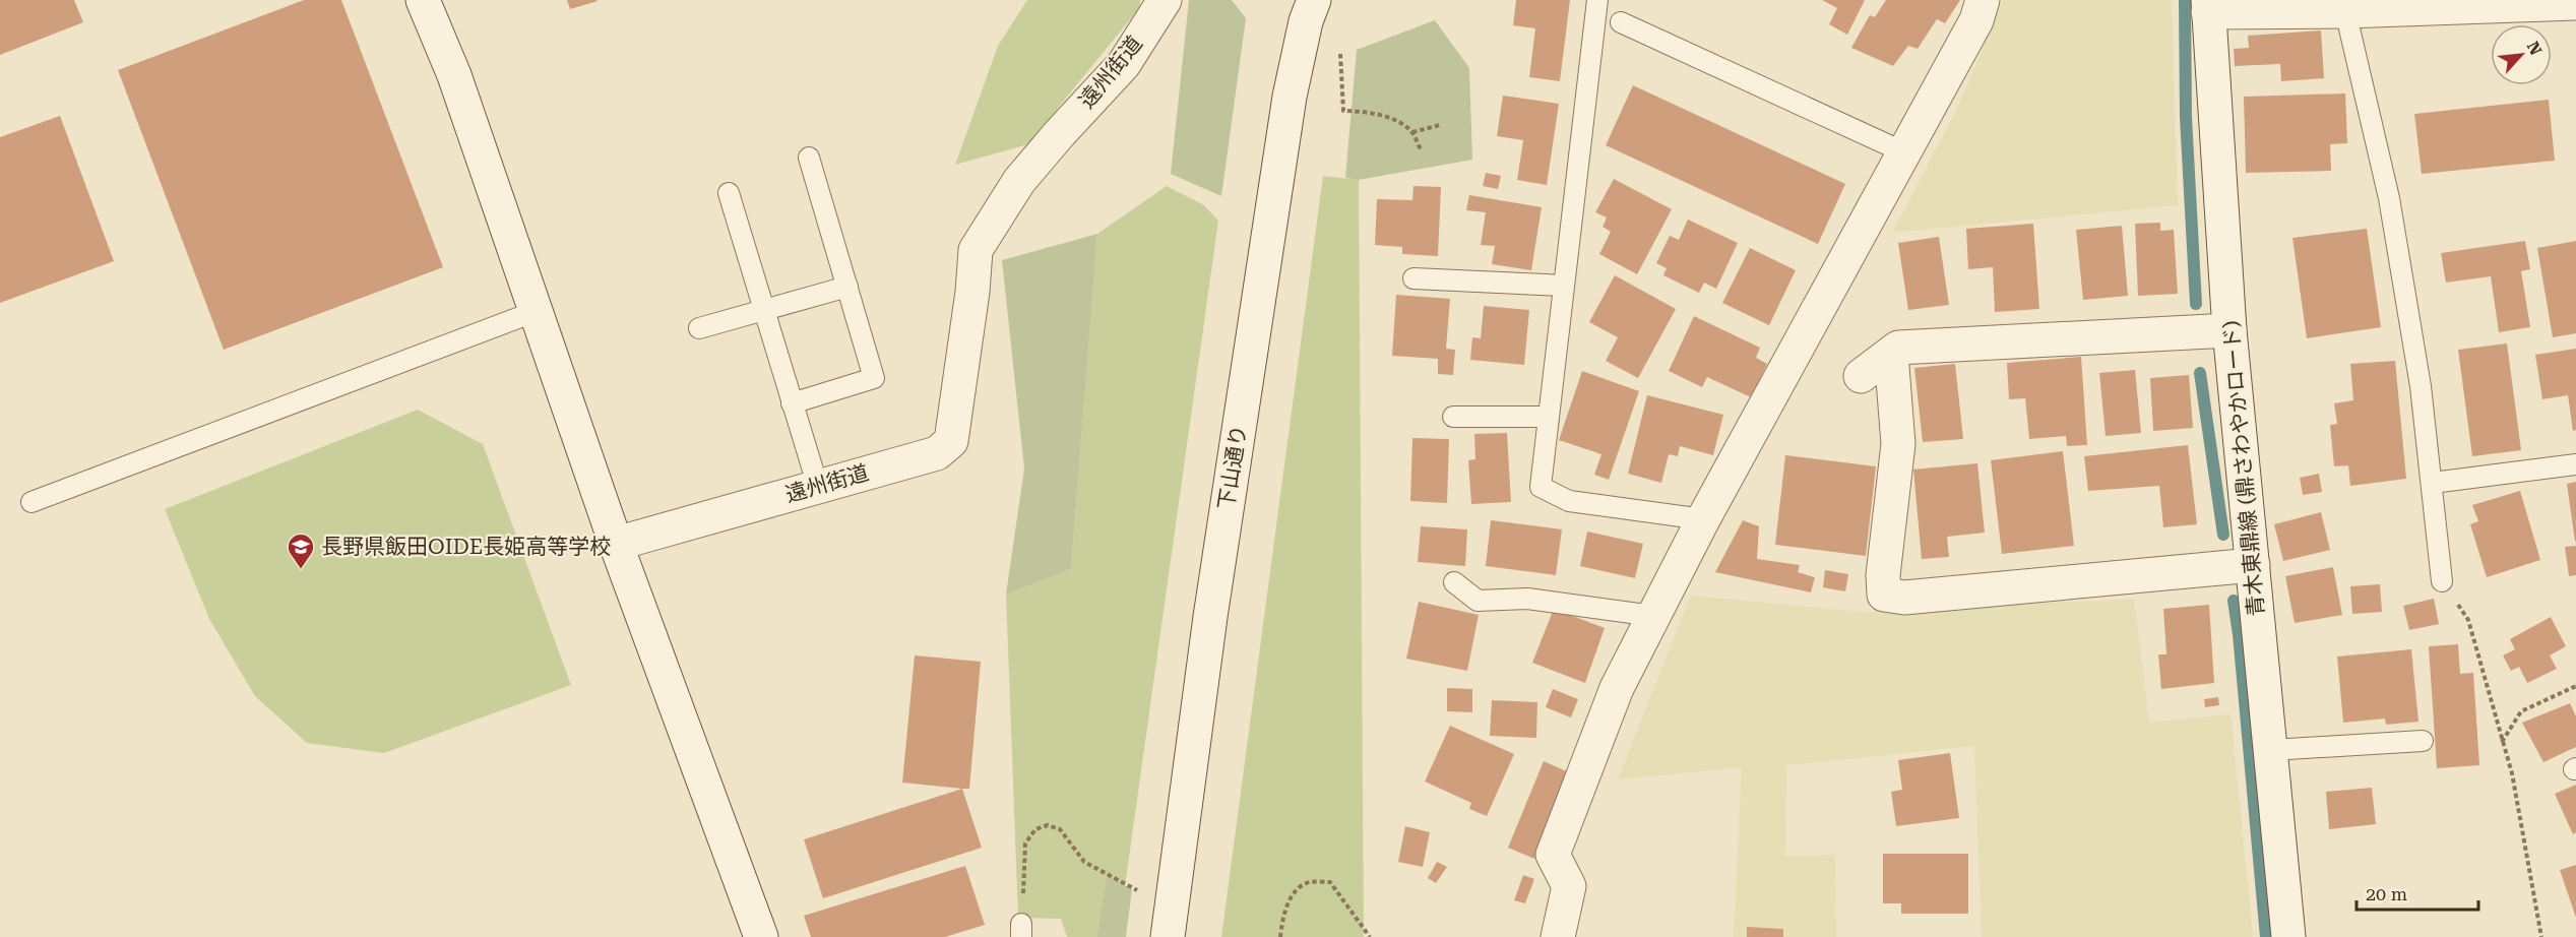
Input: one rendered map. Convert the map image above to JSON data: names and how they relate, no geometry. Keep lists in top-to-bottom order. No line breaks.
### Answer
{"streets":{"street":["遠州街道","下山通り","青木東鼎線 (鼎さわやかロード)"]},"places":{"school or university":["長野県飯田OIDE長姫高等学校"]},"scale_bar":"20 m","north":"top right"}
